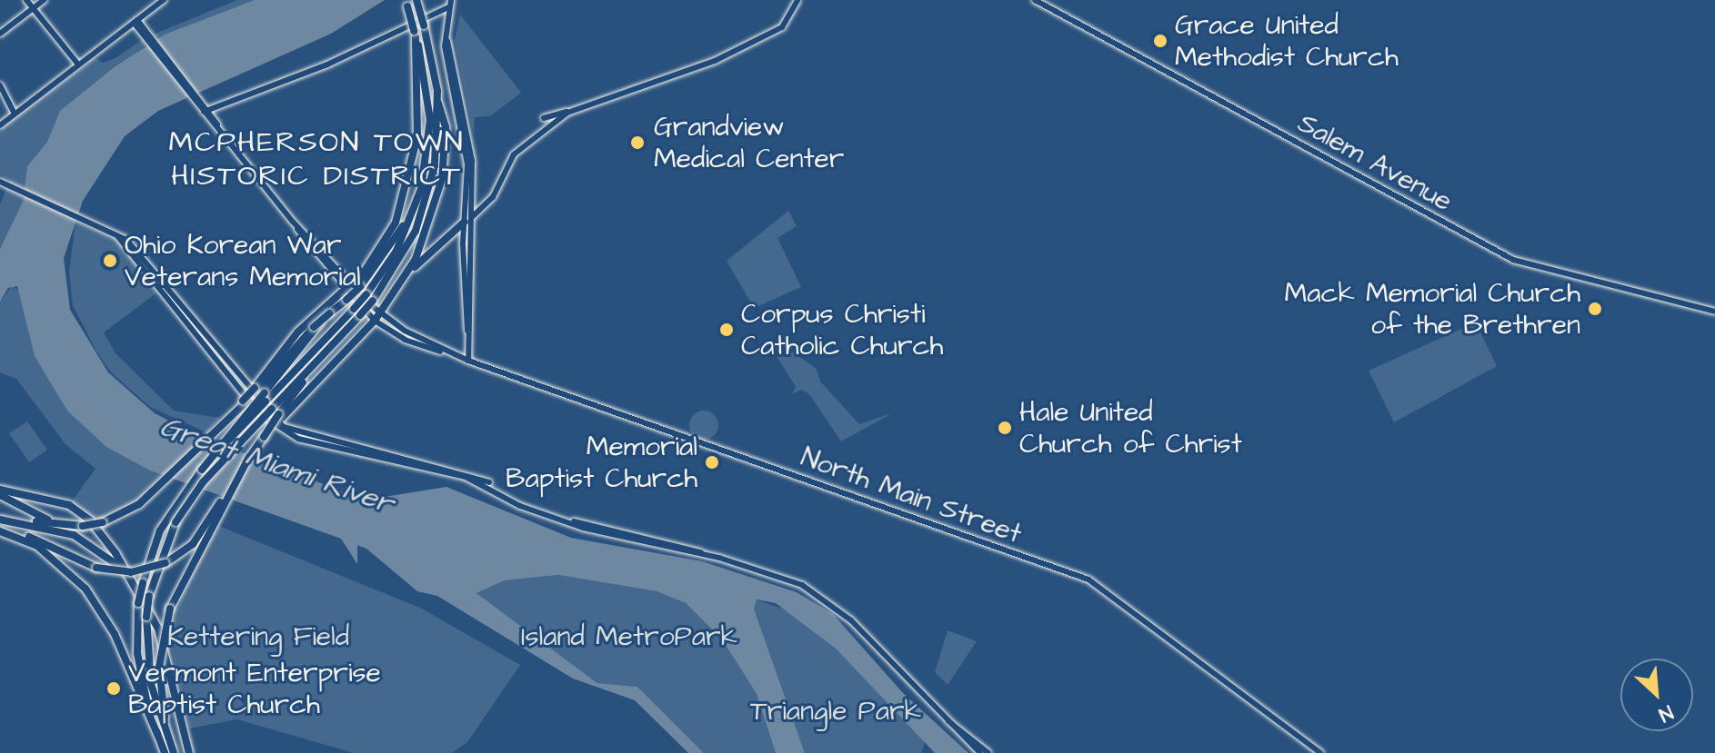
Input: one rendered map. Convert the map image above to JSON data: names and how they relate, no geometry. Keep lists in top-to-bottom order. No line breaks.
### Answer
{"streets":{"main road":["Salem Avenue","North Main Street"]},"districts":["MCPHERSON TOWN HISTORIC DISTRICT"],"water":["Great Miami River"],"parks":["Kettering Field","Island MetroPark","Triangle Park"],"places":["Grace United Methodist Church","Grandview Medical Center","Ohio Korean War Veterans Memorial","Mack Memorial Church of the Brethren","Corpus Christi Catholic Church","Hale United Church of Christ","Memorial Baptist Church","Vermont Enterprise Baptist Church"],"north":"bottom right"}
